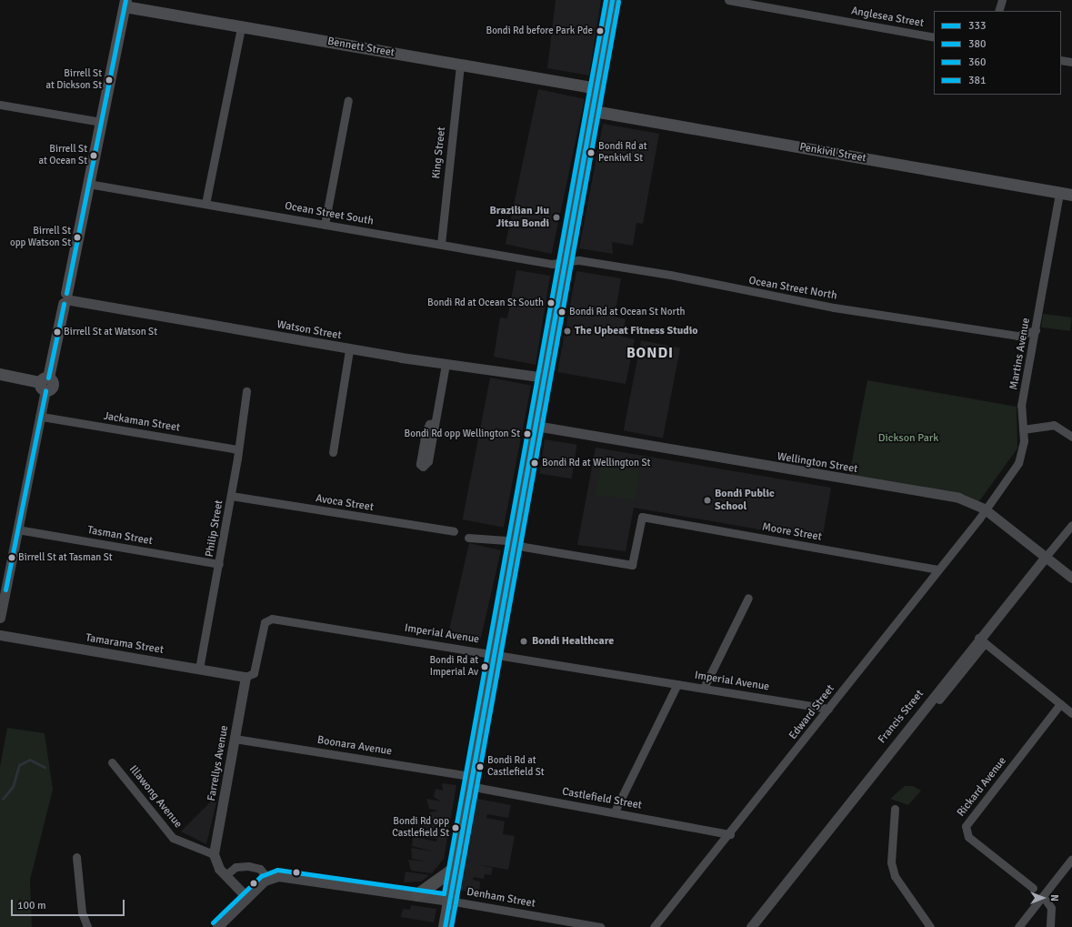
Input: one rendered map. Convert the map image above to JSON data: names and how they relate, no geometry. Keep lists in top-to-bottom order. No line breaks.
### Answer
{"streets":{"main road":["Bennett Street","Penkivil Street"],"street":["Anglesea Street","King Street","Ocean Street South","Ocean Street North","Watson Street","Martins Avenue","Jackaman Street","Wellington Street","Avoca Street","Philip Street","Moore Street","Tasman Street","Imperial Avenue","Tamarama Street","Edward Street","Francis Street","Boonara Avenue","Farrellys Avenue","Rickard Avenue","Illawong Avenue","Castlefield Street","Denham Street"]},"crossings":[["Bennett Street","King Street"],["King Street","Ocean Street South"],["Penkivil Street","Martins Avenue"],["Ocean Street South","Ocean Street North"],["Ocean Street North","Martins Avenue"],["Martins Avenue","Wellington Street"],["Martins Avenue","Edward Street"],["Jackaman Street","Philip Street"],["Wellington Street","Edward Street"],["Wellington Street","Francis Street"],["Avoca Street","Philip Street"],["Philip Street","Tasman Street"],["Philip Street","Tamarama Street"],["Moore Street","Edward Street"],["Imperial Avenue","Tamarama Street"],["Imperial Avenue","Edward Street"],["Imperial Avenue","Farrellys Avenue"],["Tamarama Street","Farrellys Avenue"],["Edward Street","Castlefield Street"],["Boonara Avenue","Farrellys Avenue"],["Boonara Avenue","Castlefield Street"],["Farrellys Avenue","Illawong Avenue"]],"districts":["BONDI"],"parks":["Dickson Park"],"places":["Bondi Rd before Park Pde","Birrell St at Dickson St","Bondi Rd at Penkivil St","Birrell St at Ocean St","Brazilian Jiu Jitsu Bondi","Birrell St opp Watson St","Bondi Rd at Ocean St South","Bondi Rd at Ocean St North","The Upbeat Fitness Studio","Birrell St at Watson St","Bondi Rd opp Wellington St","Bondi Rd at Wellington St","Bondi Public School","Birrell St at Tasman St","Bondi Healthcare","Bondi Rd at Imperial Av","Bondi Rd at Castlefield St","Bondi Rd opp Castlefield St"],"lines":["transit line 333","transit line 360","transit line 381","transit line 380"],"legend":["333","380","360","381"],"scale_bar":"100 m","north":"right"}
